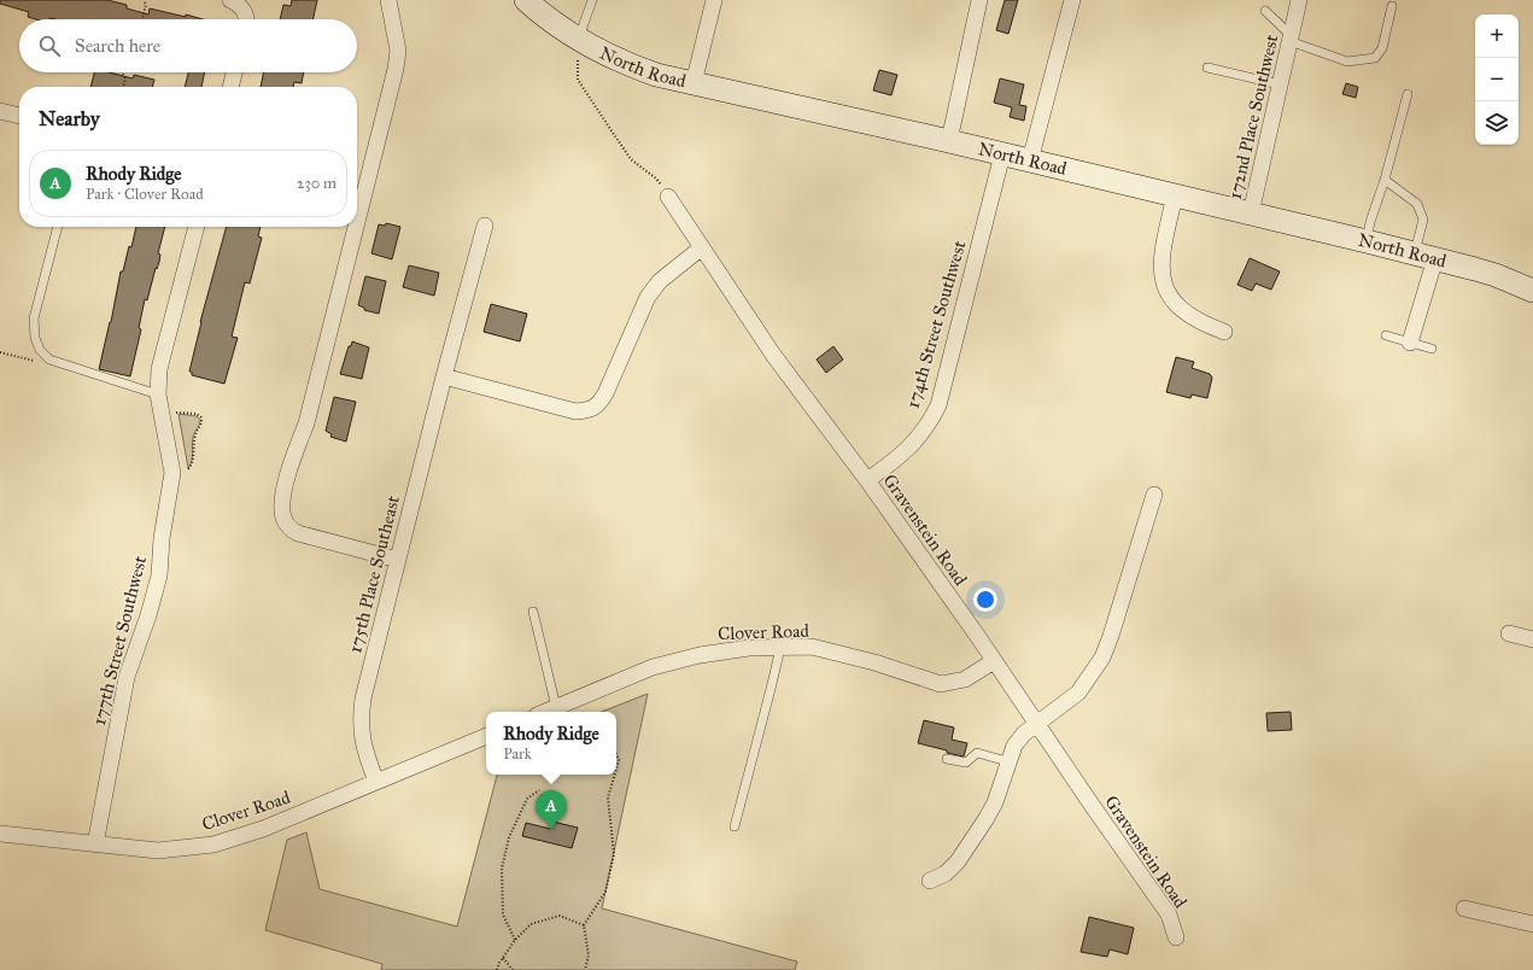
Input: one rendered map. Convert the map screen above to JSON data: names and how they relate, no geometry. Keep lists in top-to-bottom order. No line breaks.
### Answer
{"streets":{"street":["North Road","172nd Place Southwest","174th Street Southwest","Gravenstein Road","175th Place Southeast","Clover Road","177th Street Southwest"]},"crossings":[["North Road","172nd Place Southwest"],["North Road","174th Street Southwest"],["174th Street Southwest","Gravenstein Road"],["Gravenstein Road","Clover Road"],["175th Place Southeast","Clover Road"],["Clover Road","177th Street Southwest"]],"page":{"map_buttons":["+","−"],"search":"Search here","heading":"Nearby","list":[{"mark":"A","name":"Rhody Ridge","note":"Park · Clover Road","value":"230 m"}],"popup":["Rhody Ridge","Park"],"pins":"A"}}
